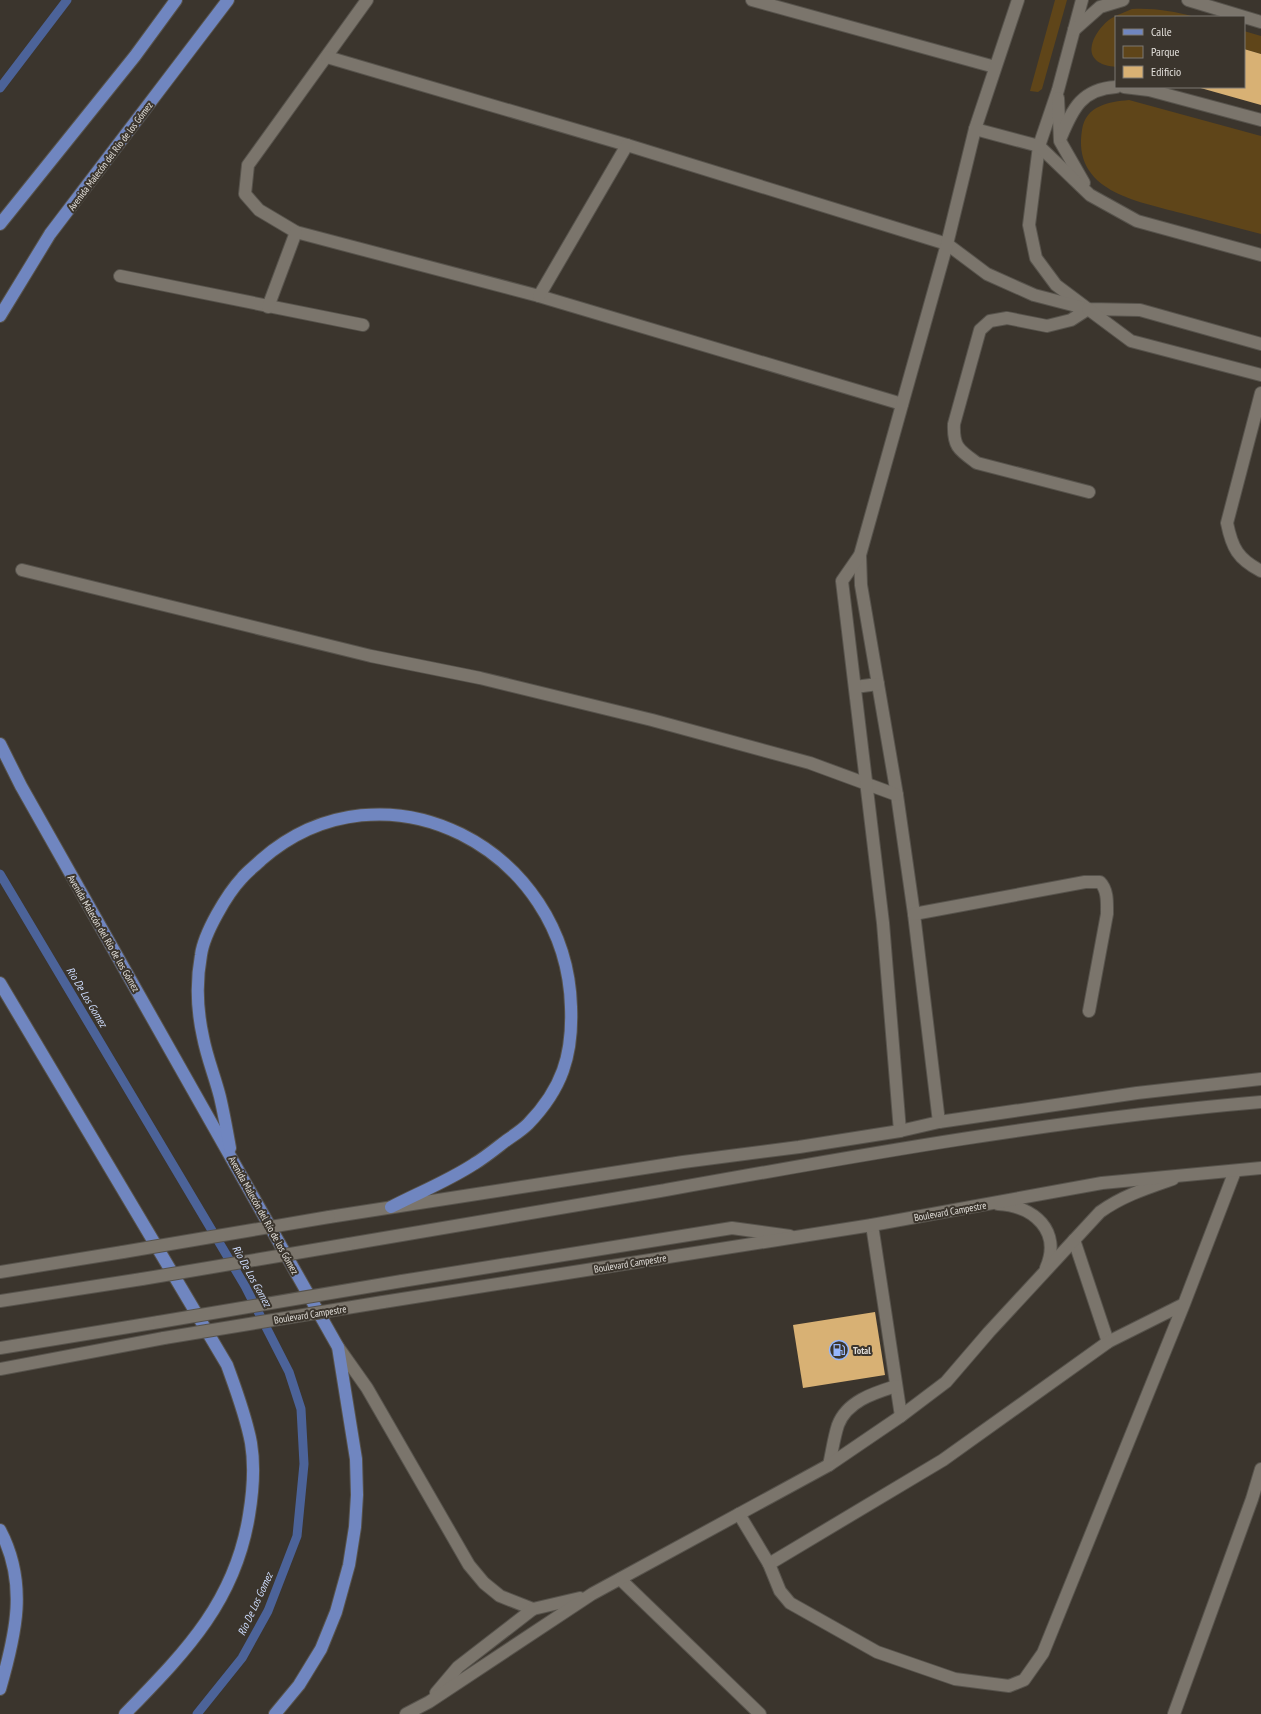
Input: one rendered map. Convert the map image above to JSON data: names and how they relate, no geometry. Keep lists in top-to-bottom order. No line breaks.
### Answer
{"streets":{"main road":["Avenida Malecón del Río de los Gómez","Boulevard Campestre"]},"water":["Rio De Los Gomez"],"places":{"fuel station":["Total"]},"legend":["Calle","Parque","Edificio"]}
